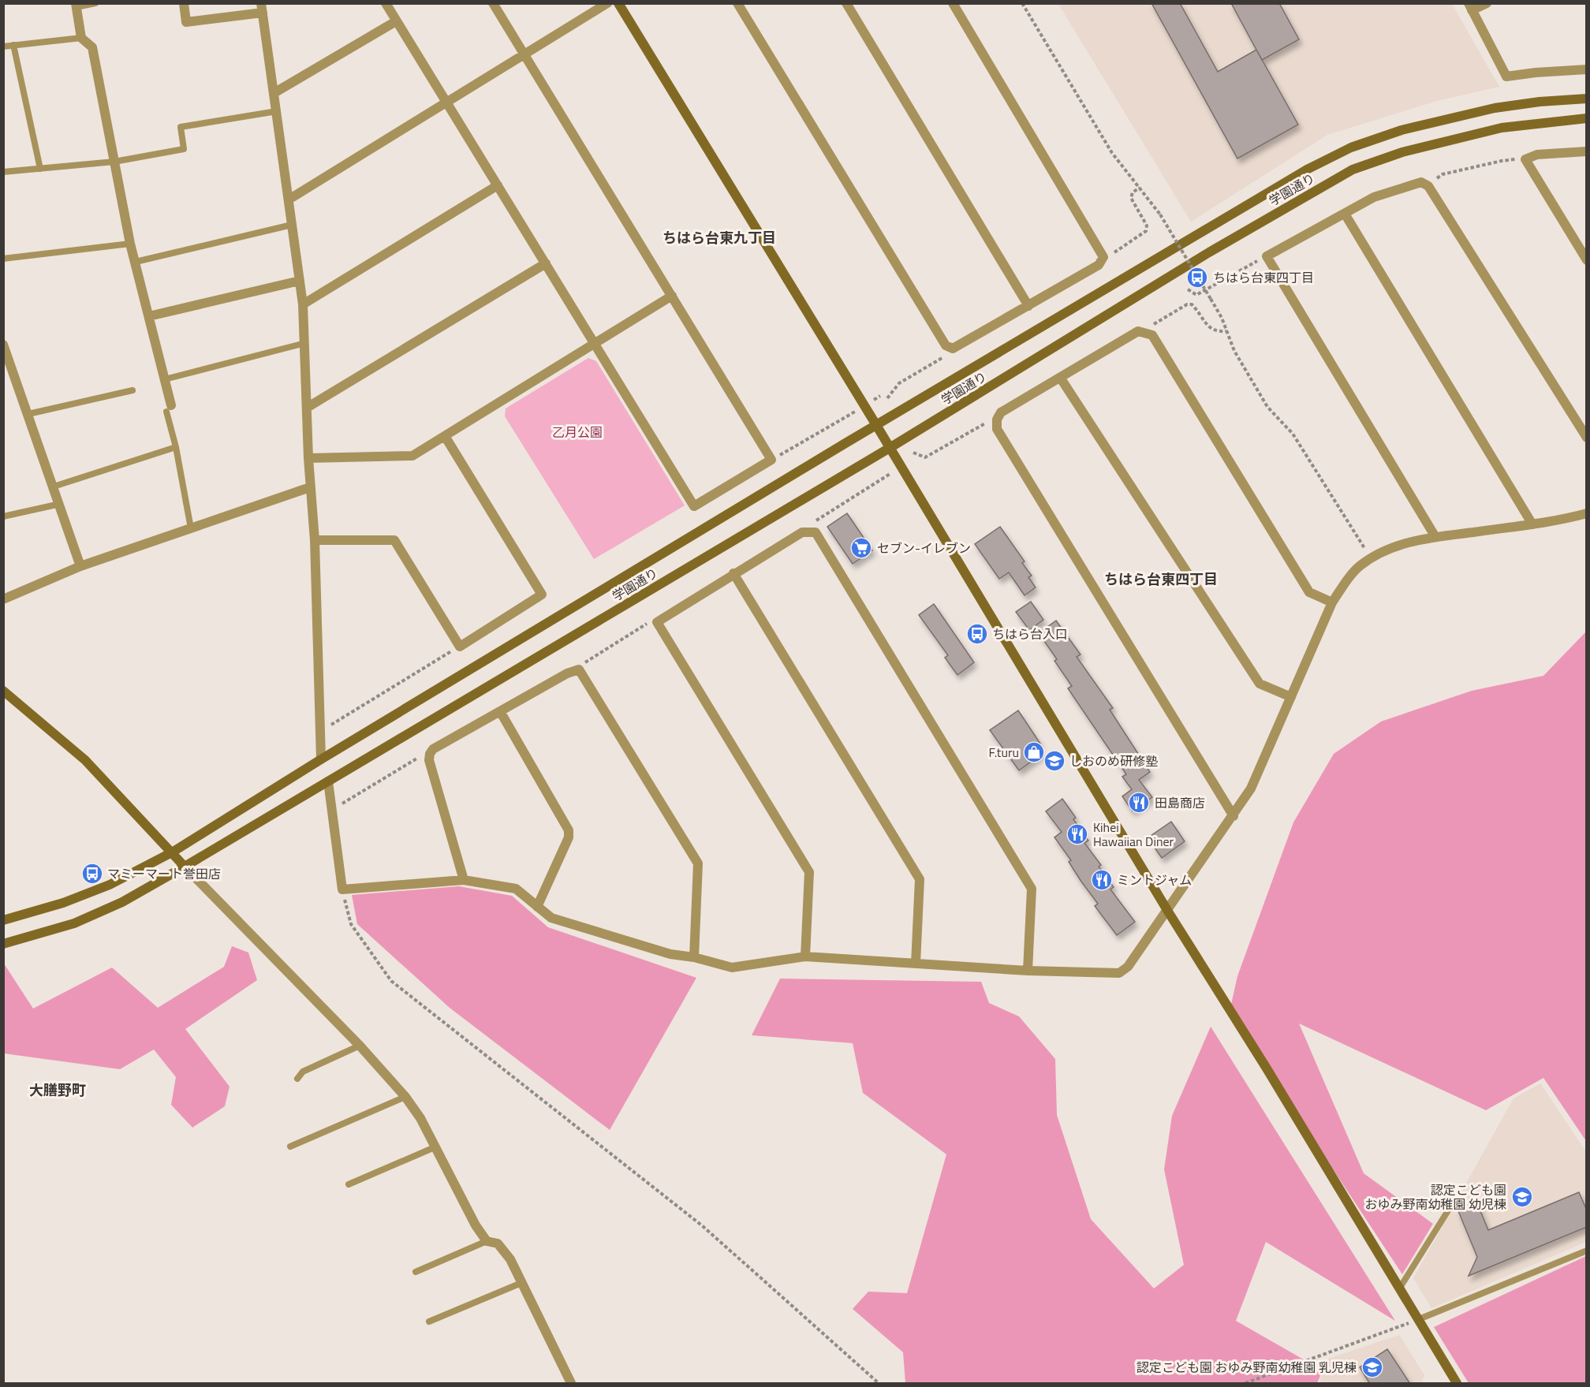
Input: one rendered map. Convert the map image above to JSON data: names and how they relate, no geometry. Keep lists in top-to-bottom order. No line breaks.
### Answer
{"streets":{"street":["学園通り"]},"districts":["ちはら台東九丁目","ちはら台東四丁目","大膳野町"],"parks":["乙月公園"],"places":{"bus stop":["ちはら台東四丁目","ちはら台入口","マミーマート誉田店"],"supermarket":["セブン-イレブン"],"shop":["F.turu"],"school or university":["しおのめ研修塾","認定こども園 おゆみ野南幼稚園 幼児棟","認定こども園 おゆみ野南幼稚園 乳児棟"],"restaurant":["田島商店","Kihei Hawaiian Diner","ミントジャム"]}}
